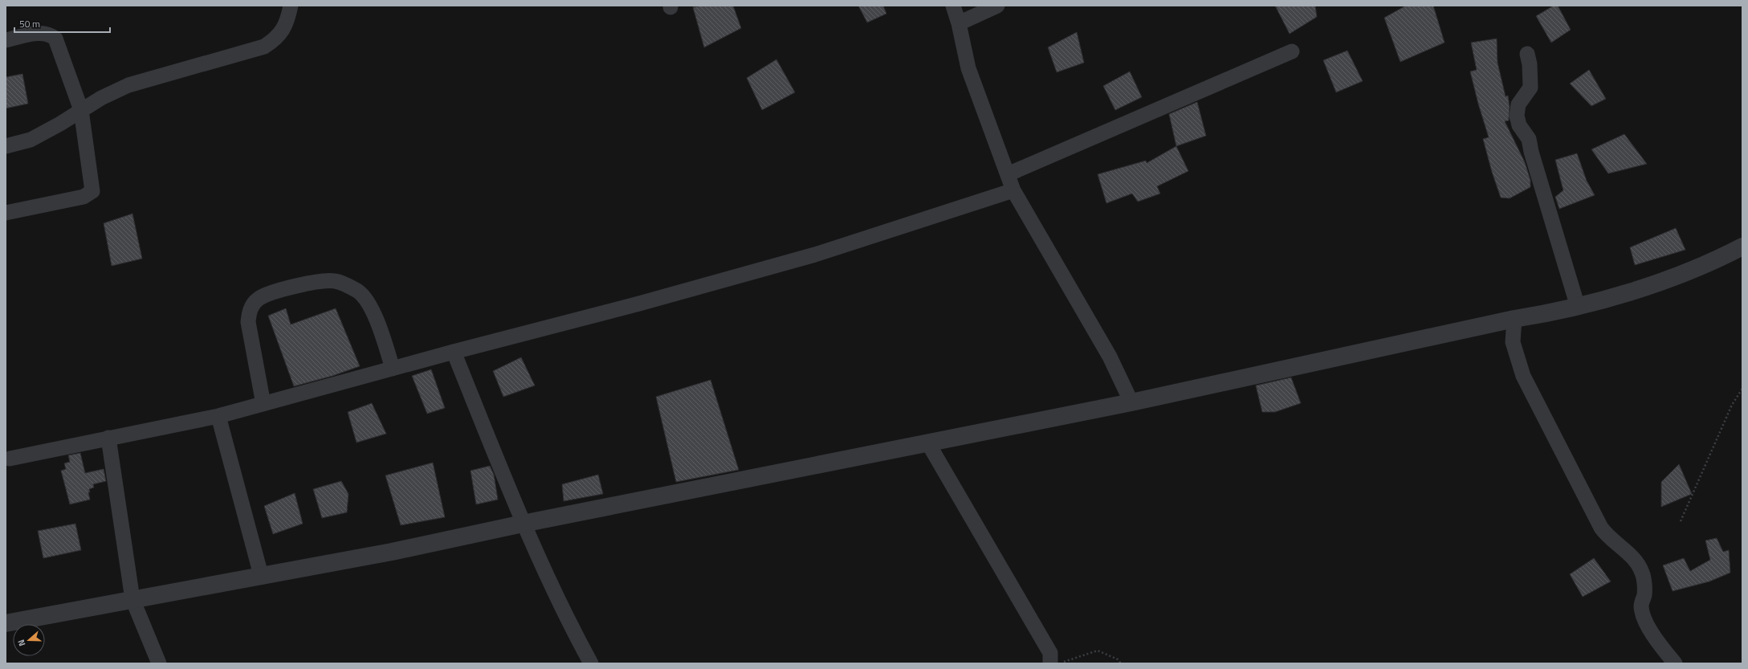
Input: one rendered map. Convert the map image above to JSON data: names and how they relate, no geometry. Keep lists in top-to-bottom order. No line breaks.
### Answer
{"scale_bar":"50 m","north":"left"}
